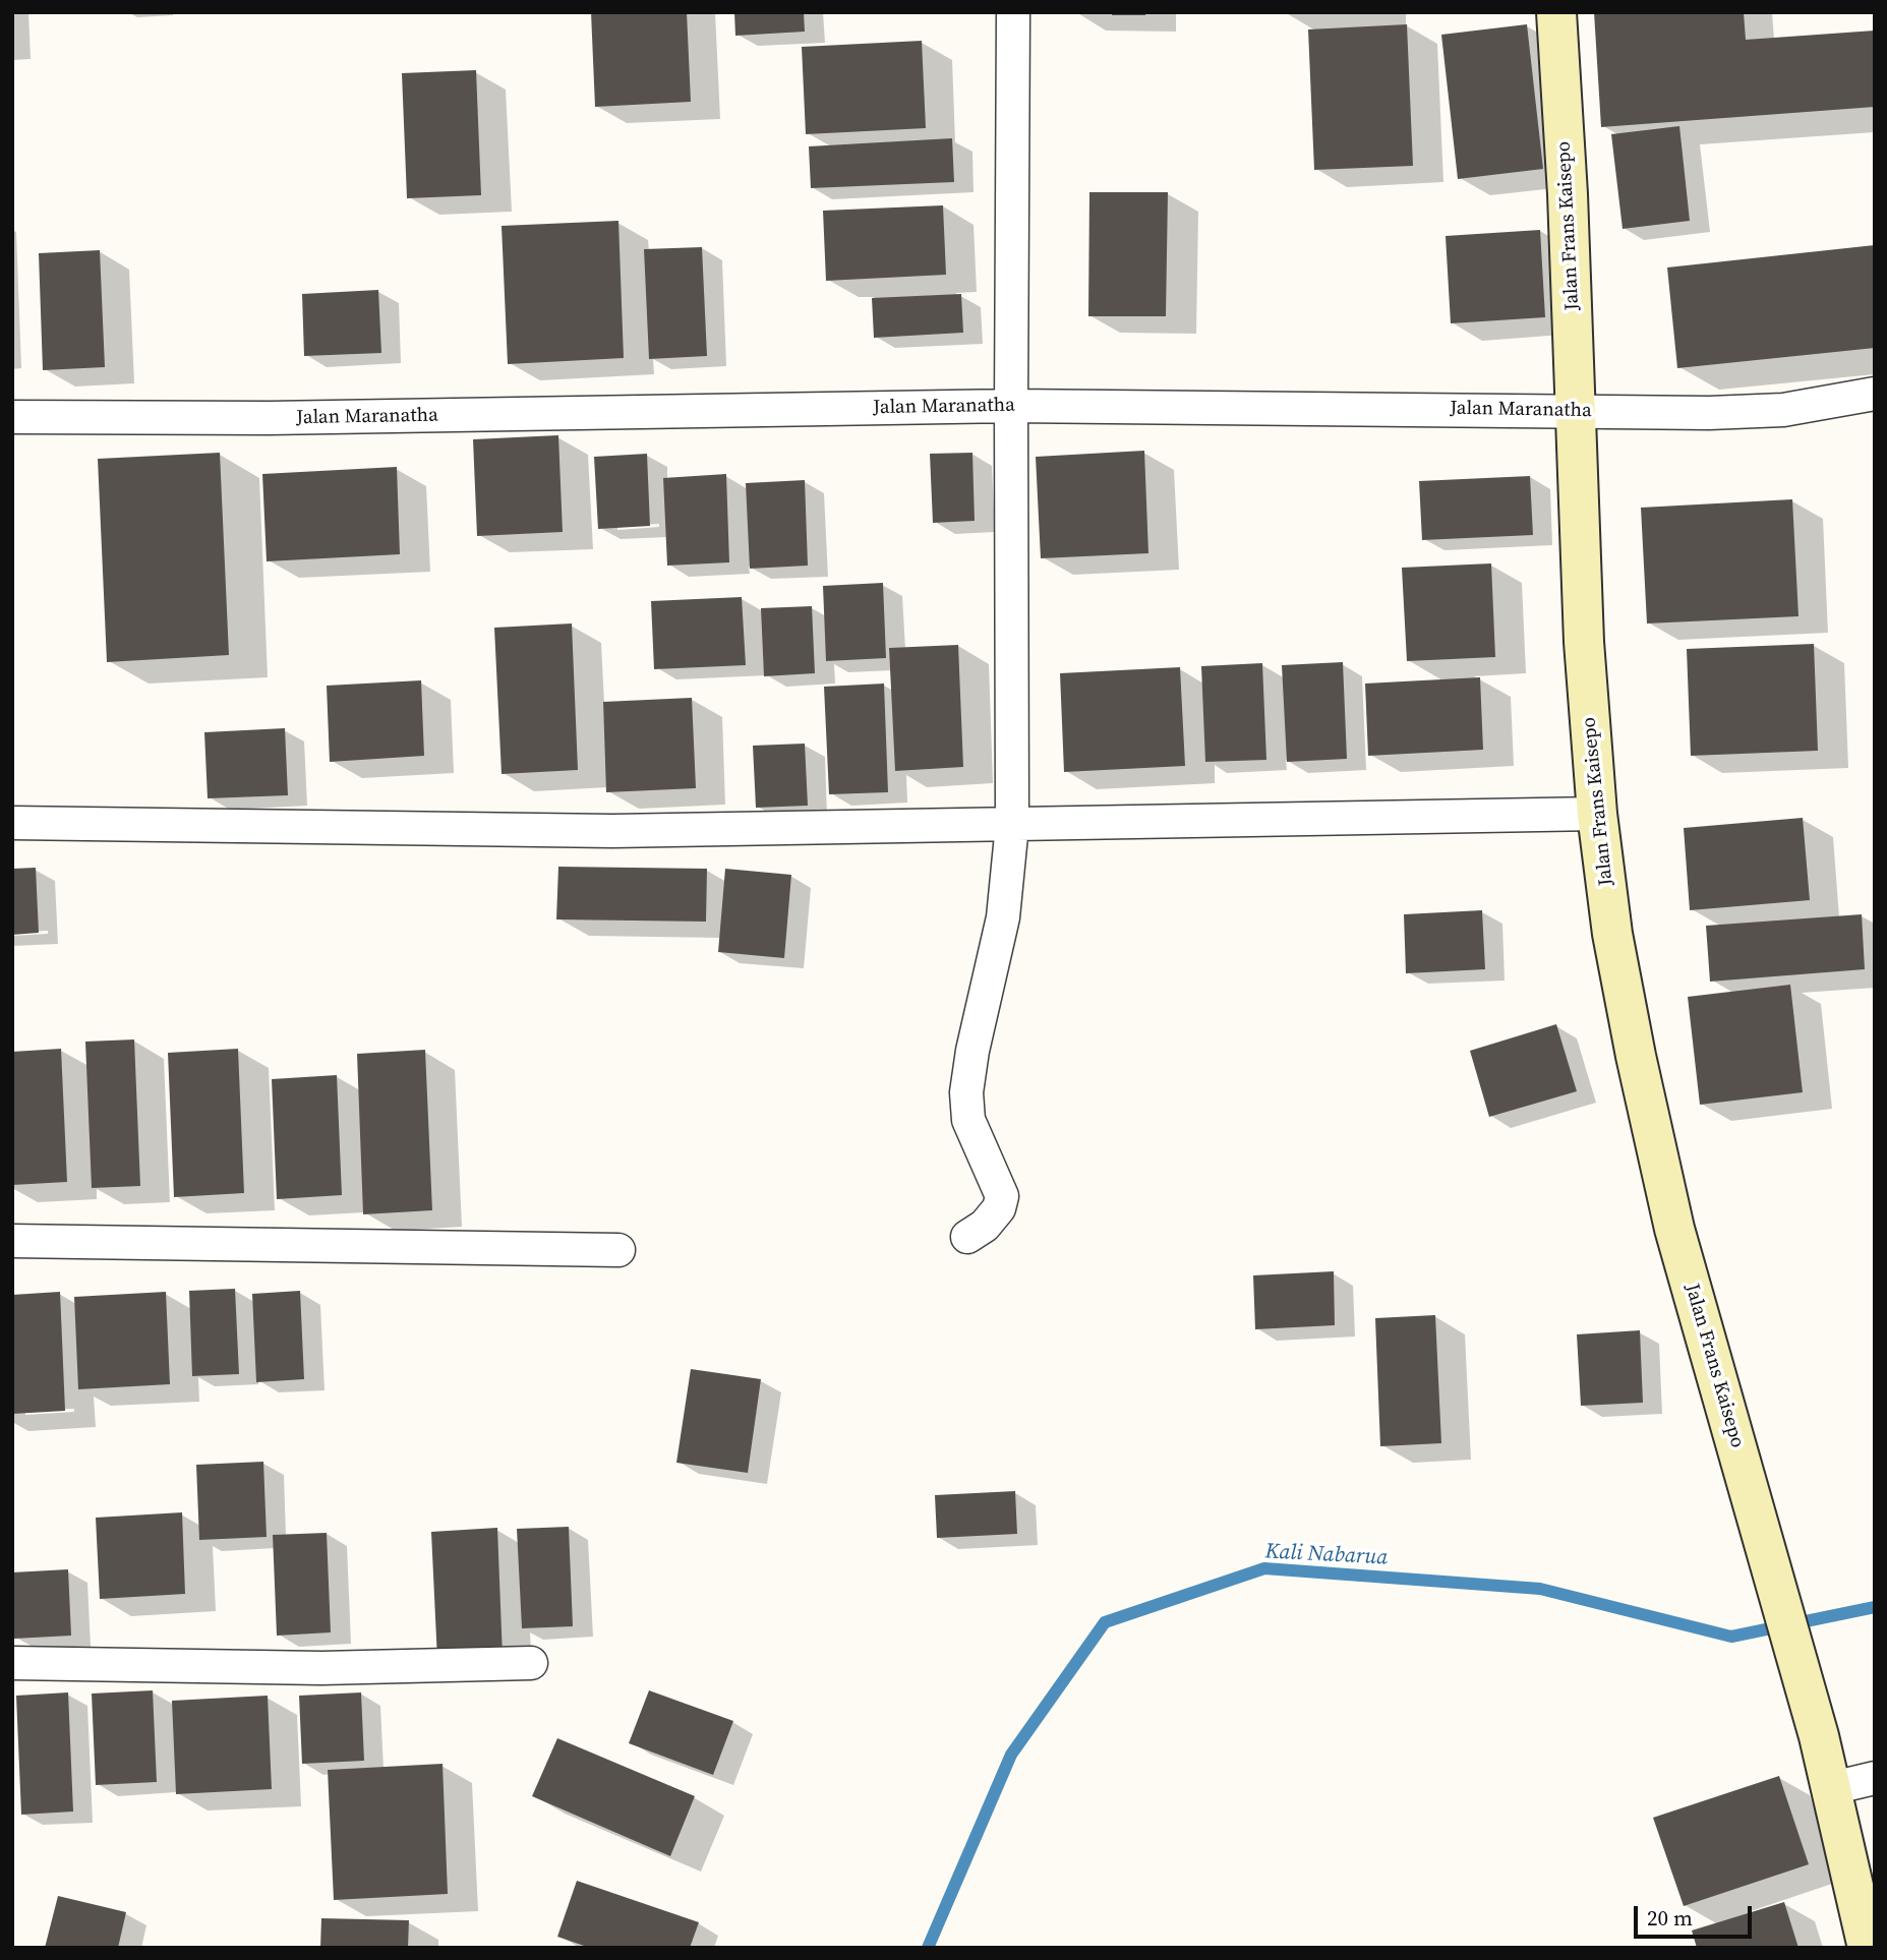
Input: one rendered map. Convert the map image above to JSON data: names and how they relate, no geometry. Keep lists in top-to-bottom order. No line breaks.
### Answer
{"streets":{"street":["Jalan Frans Kaisepo","Jalan Maranatha"]},"crossings":[["Jalan Frans Kaisepo","Jalan Maranatha"]],"water":["Kali Nabarua"],"scale_bar":"20 m"}
